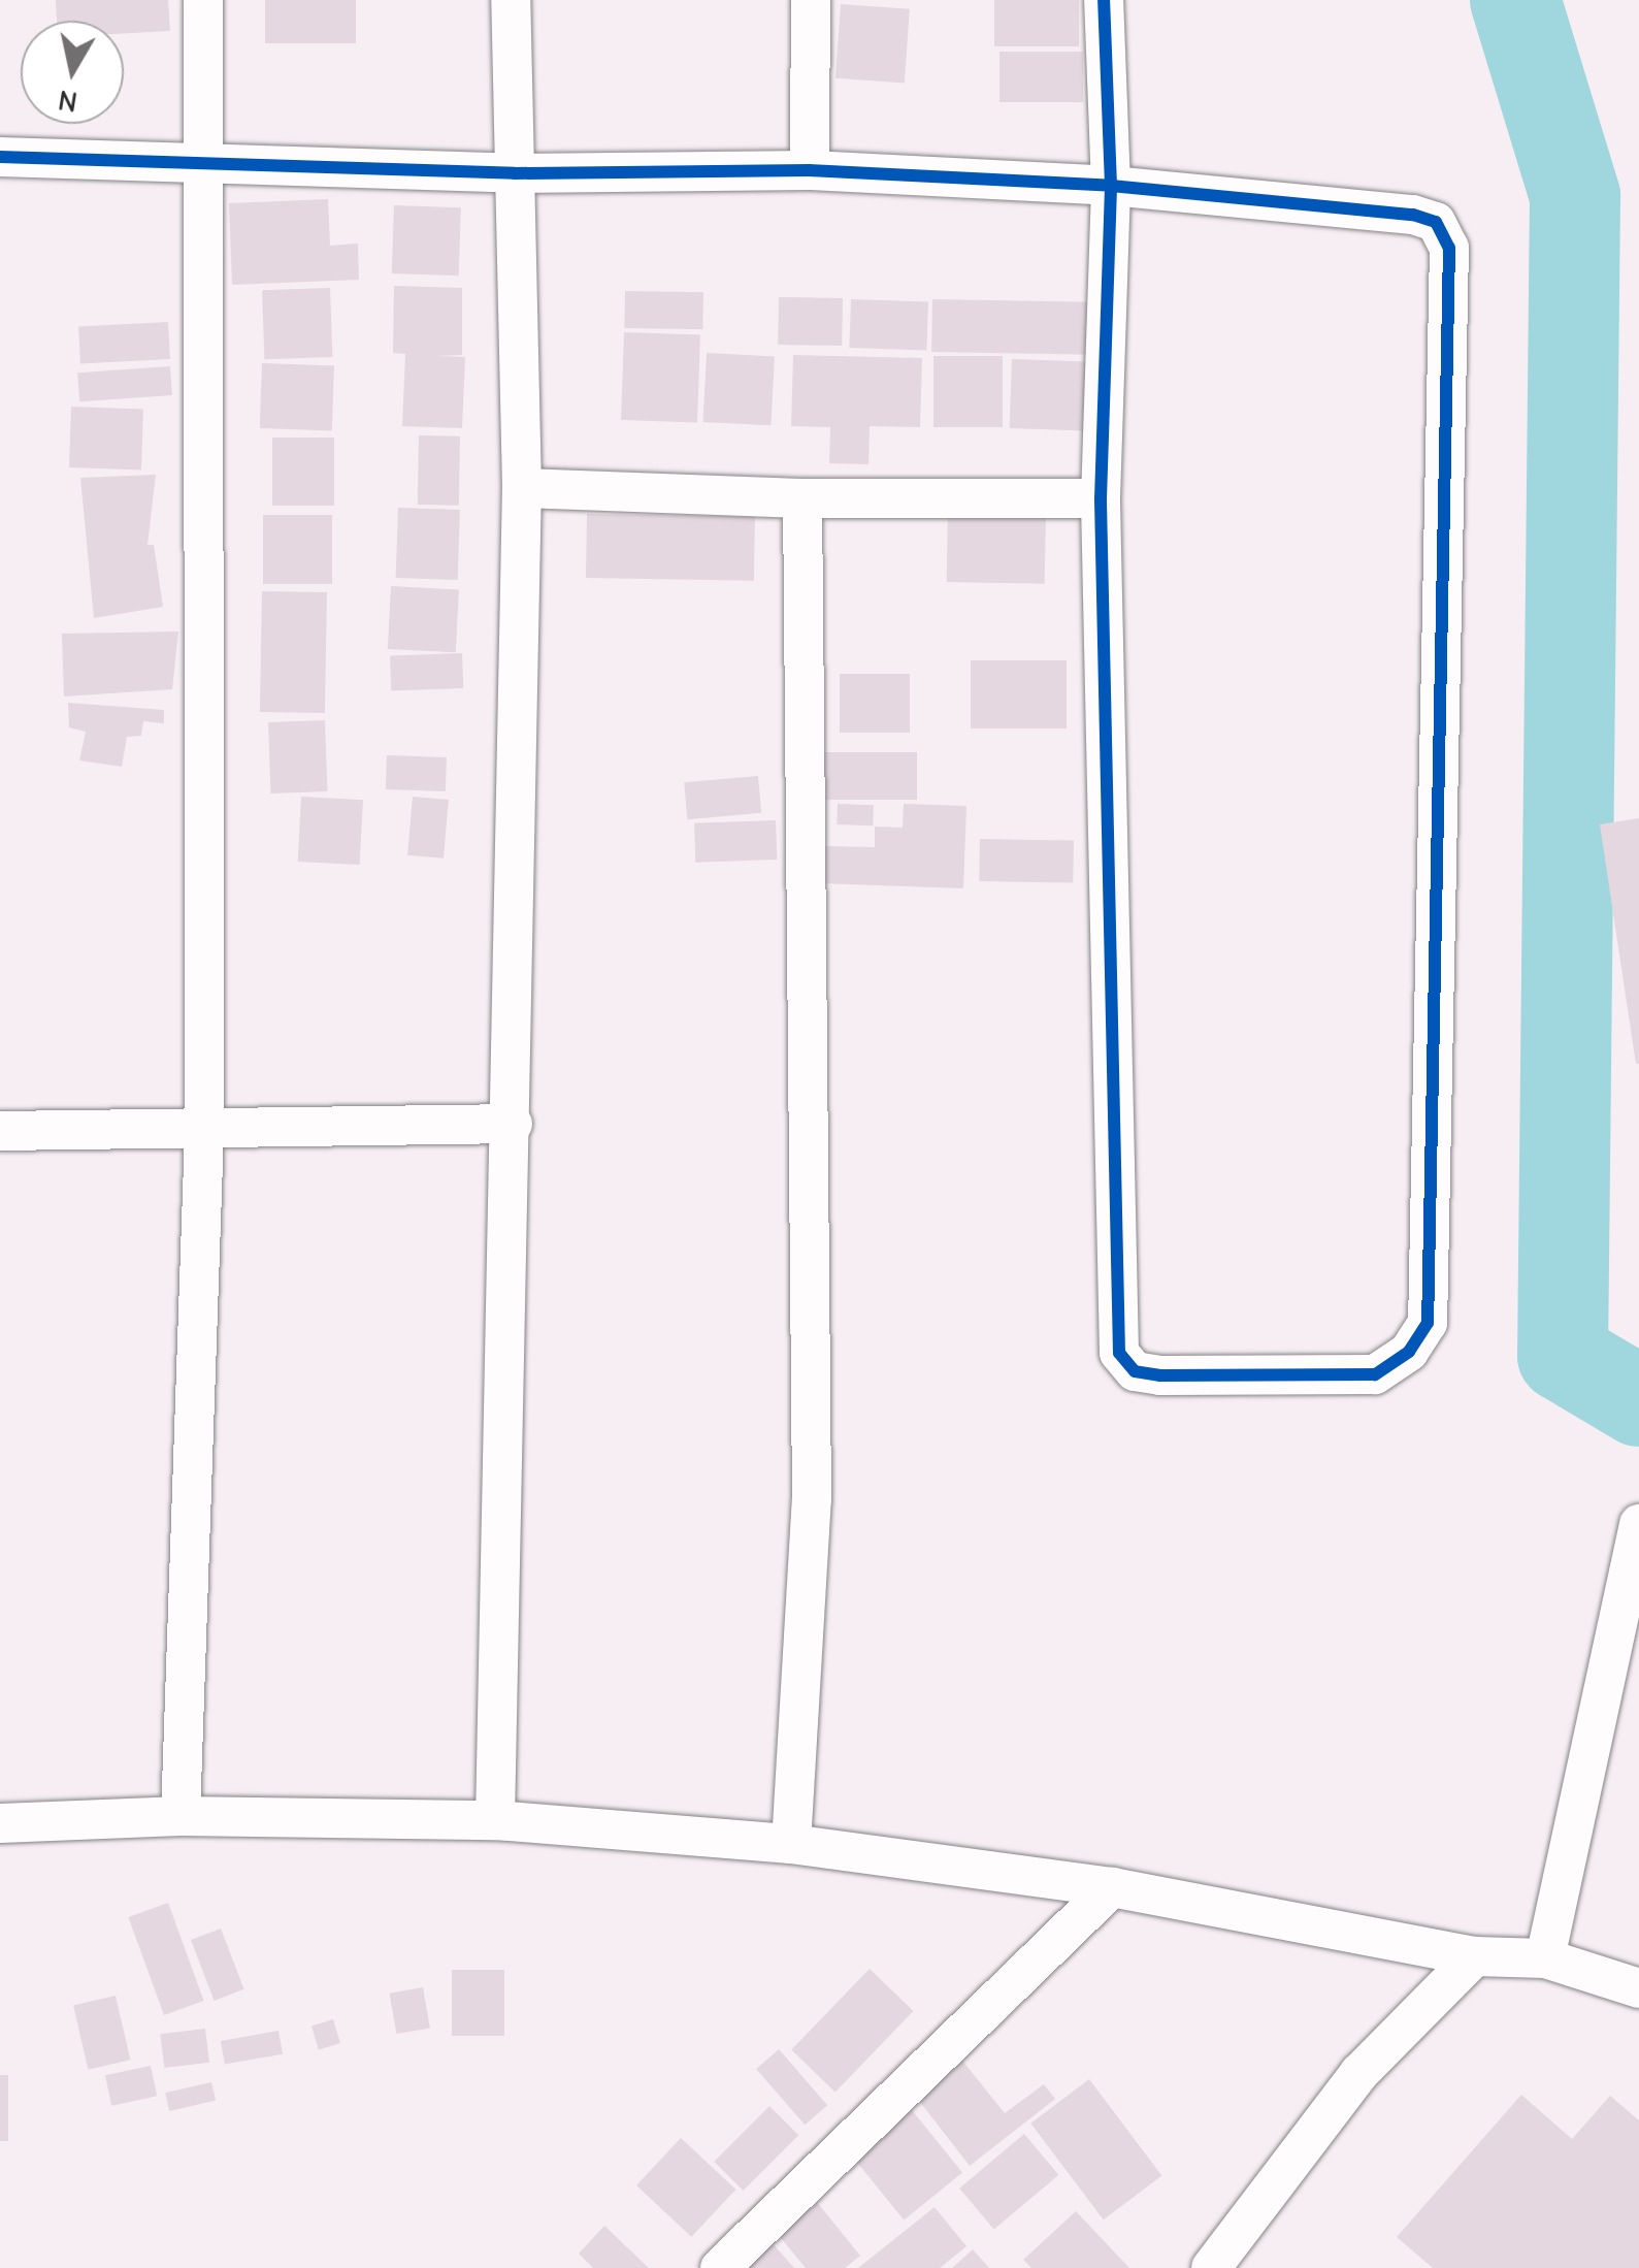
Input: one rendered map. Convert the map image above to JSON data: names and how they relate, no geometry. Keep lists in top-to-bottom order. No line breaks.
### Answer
{"north":"bottom"}
